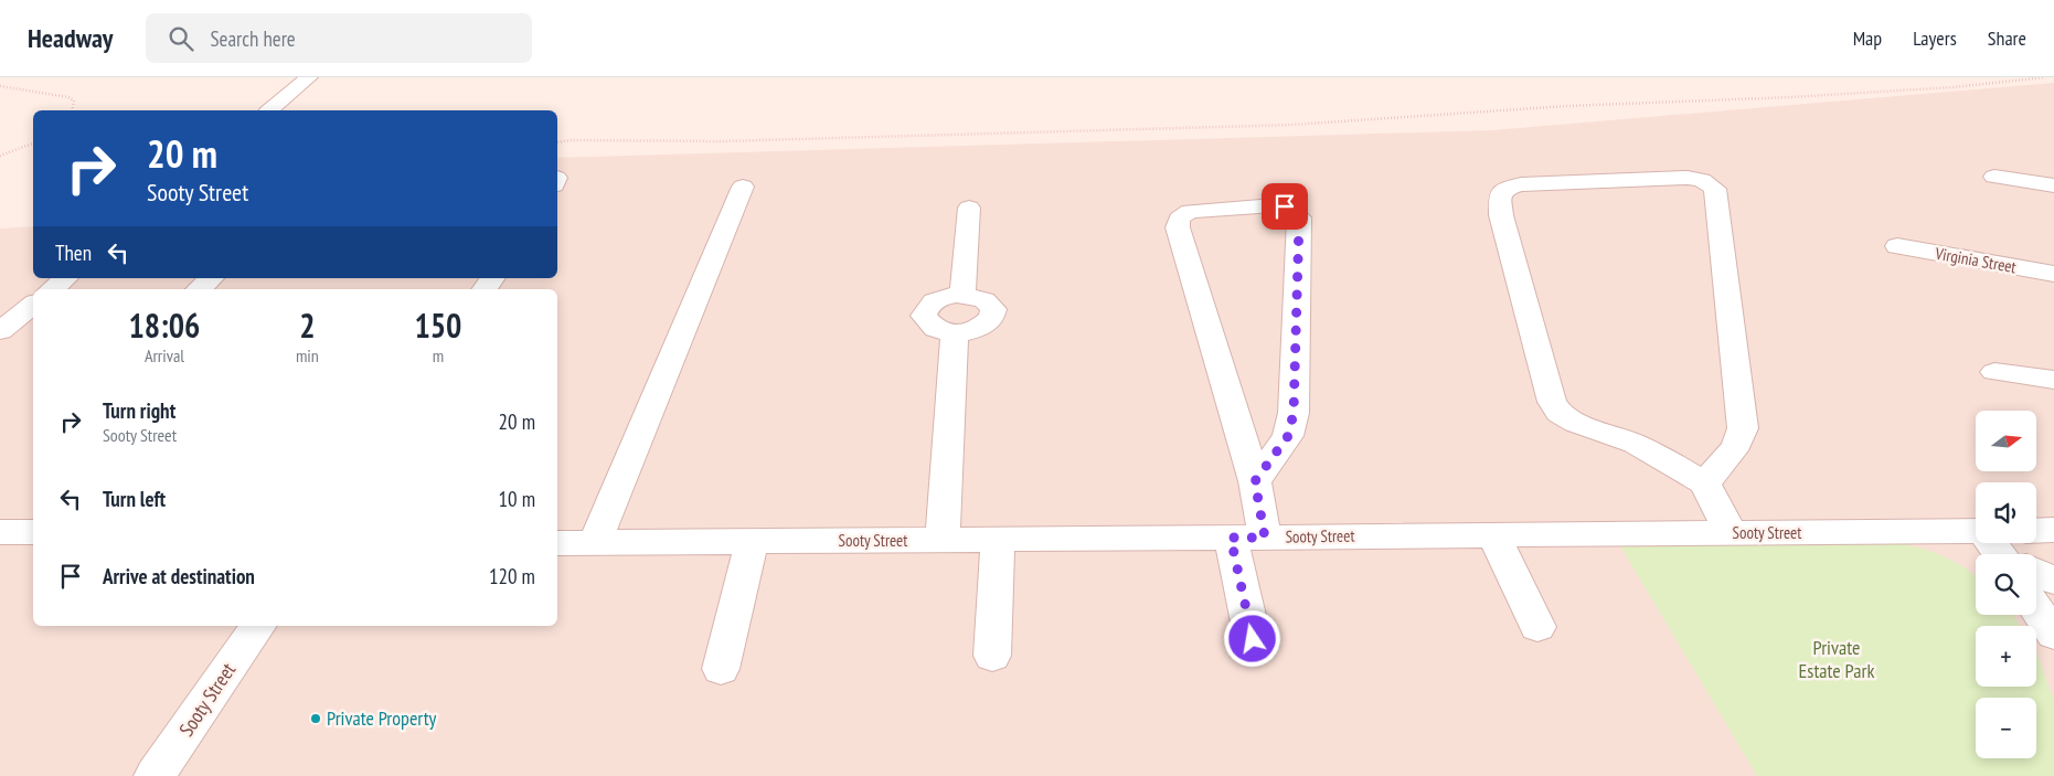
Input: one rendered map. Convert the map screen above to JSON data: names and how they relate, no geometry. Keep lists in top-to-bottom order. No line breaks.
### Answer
{"streets":{"street":["Virginia Street","Sooty Street"]},"parks":["Private Estate Park"],"places":["Private Property"],"north":"right","page":{"header":"Headway","search":"Search here","nav":["Map","Layers","Share"],"turn":["20 m","Sooty Street"],"then":"Then","eta":["18:06","Arrival","2","min","150","m"],"list":[{"name":"Turn right","note":"Sooty Street","value":"20 m"},{"name":"Turn left","value":"10 m"},{"name":"Arrive at destination","value":"120 m"}],"map_buttons":["+","−"]}}
